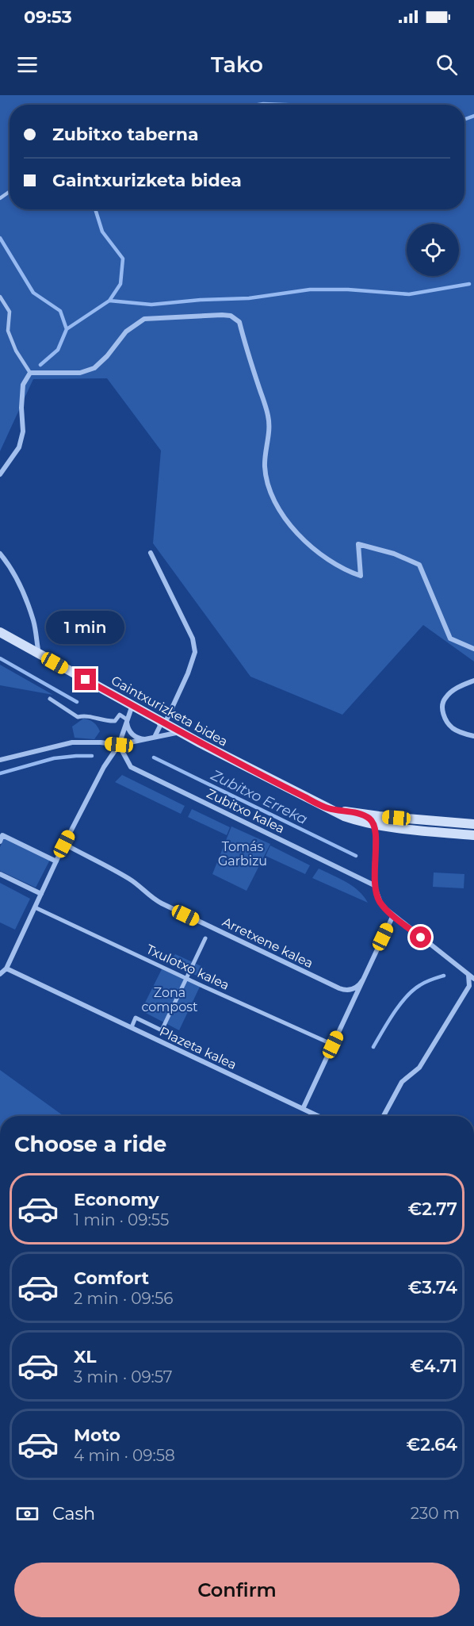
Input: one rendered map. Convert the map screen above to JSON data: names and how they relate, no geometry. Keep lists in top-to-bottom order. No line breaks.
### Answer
{"streets":{"main road":["Gaintxurizketa bidea"],"street":["Zubitxo kalea","Arretxene kalea","Txulotxo kalea","Plazeta kalea"]},"water":["Zubitxo Erreka"],"parks":["Tomás Garbizu","Zona compost"],"page":{"status":"09:53","header":"Tako","banner":["Zubitxo taberna","Gaintxurizketa bidea"],"bubble":"1 min","heading":"Choose a ride","list":[{"name":"Economy","note":"1 min · 09:55","value":"€2.77"},{"name":"Comfort","note":"2 min · 09:56","value":"€3.74"},{"name":"XL","note":"3 min · 09:57","value":"€4.71"},{"name":"Moto","note":"4 min · 09:58","value":"€2.64"}],"pay":["Cash","230 m"],"buttons":"Confirm"}}
